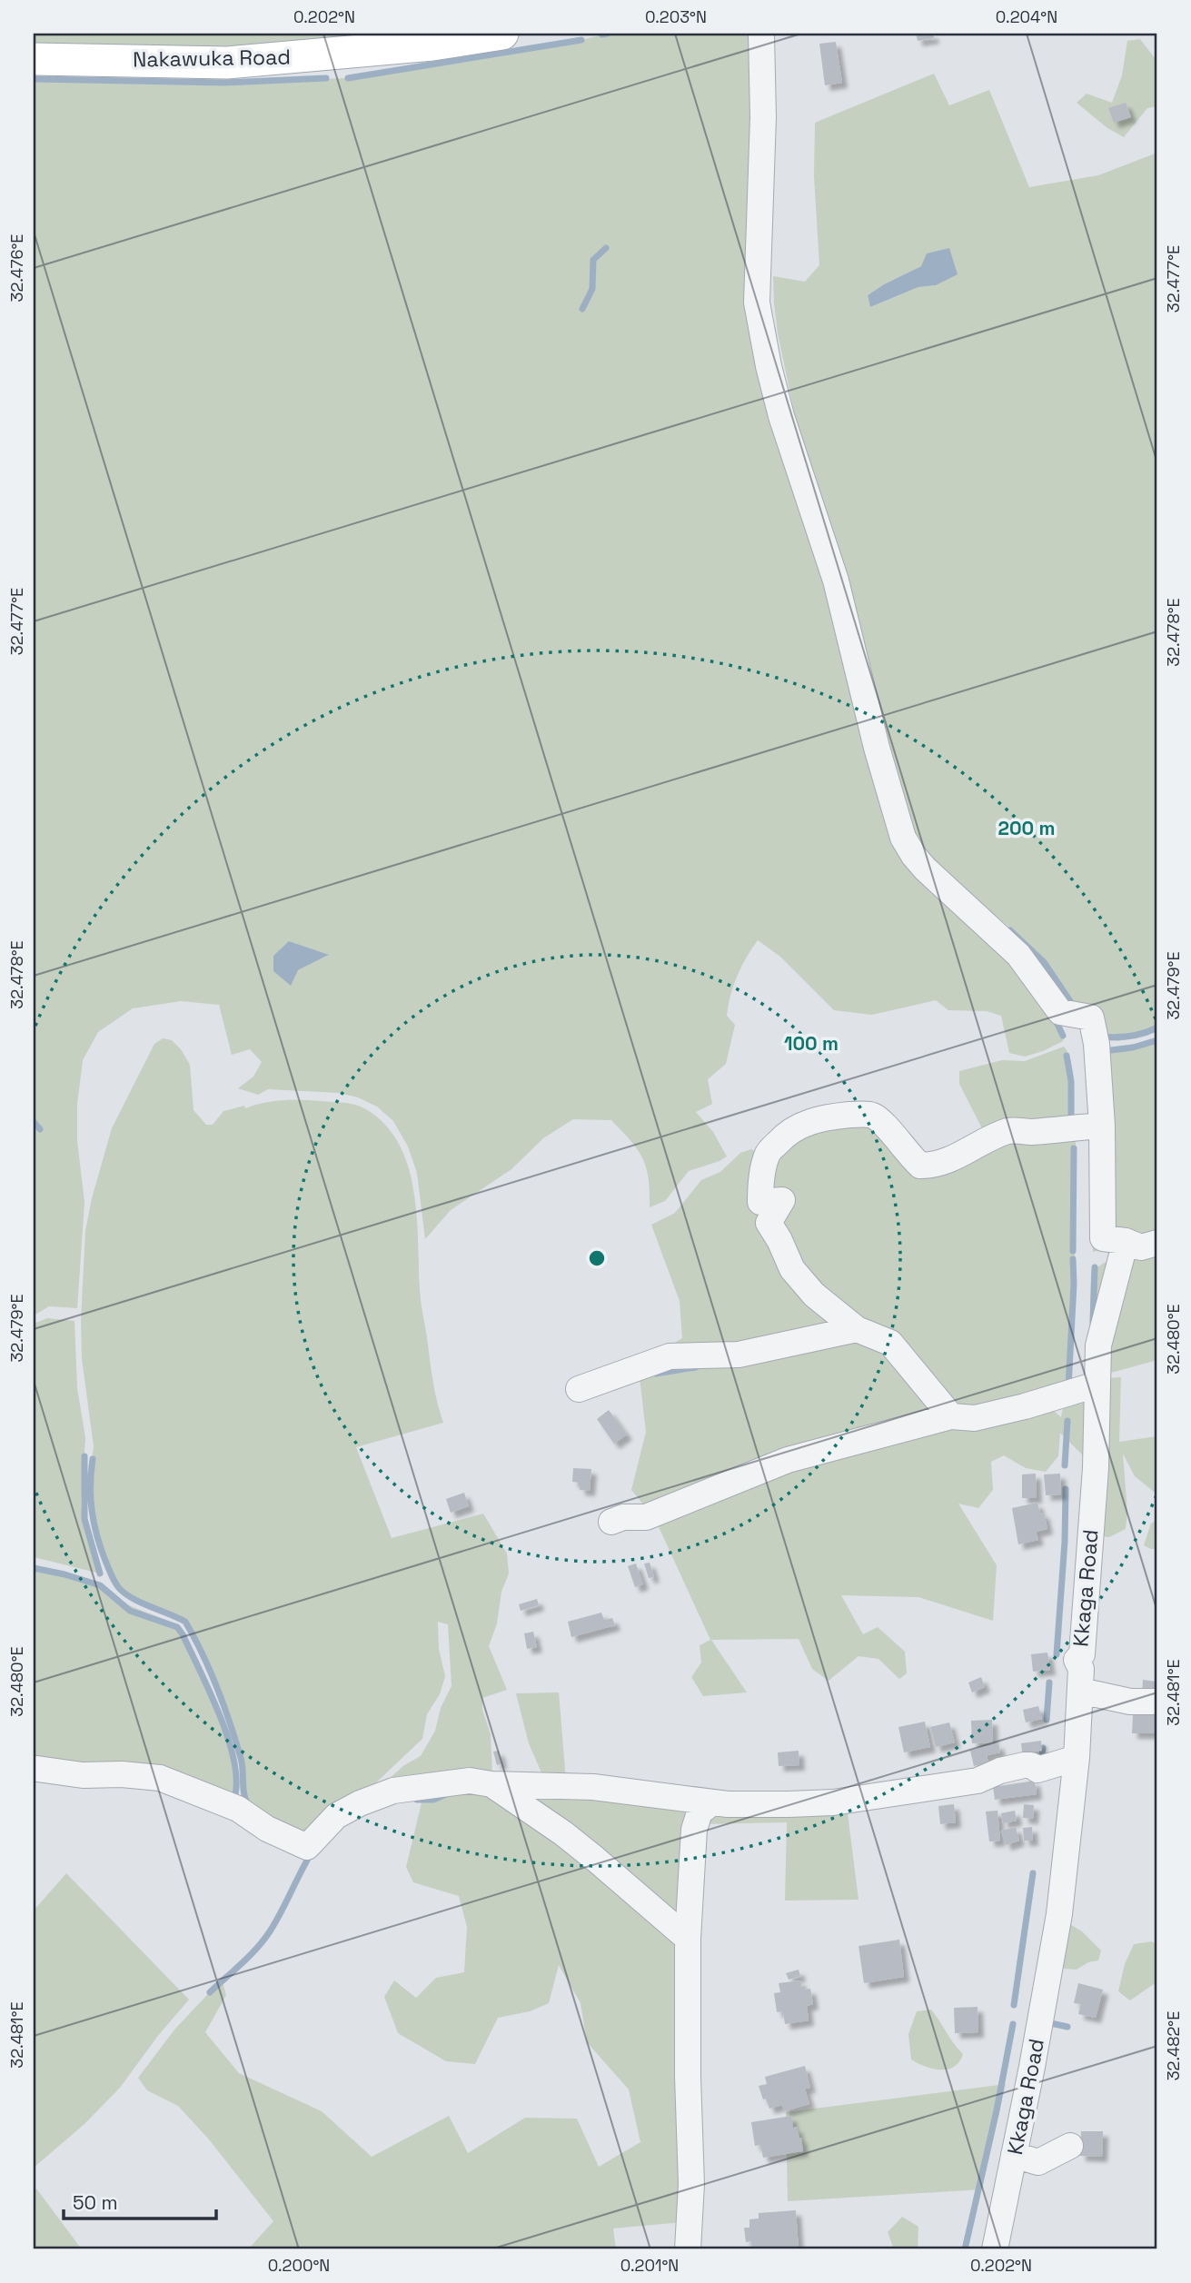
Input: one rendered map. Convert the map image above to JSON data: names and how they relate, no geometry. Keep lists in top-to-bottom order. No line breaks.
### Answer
{"streets":{"main road":["Nakawuka Road"],"street":["Kkaga Road"]},"scale_bar":"50 m","coordinates":["0.202°N","0.203°N","0.204°N","32.476°E","32.477°E","32.478°E","32.479°E","32.480°E","32.481°E","32.482°E","0.200°N","0.201°N"],"rings":["200 m","100 m"]}
